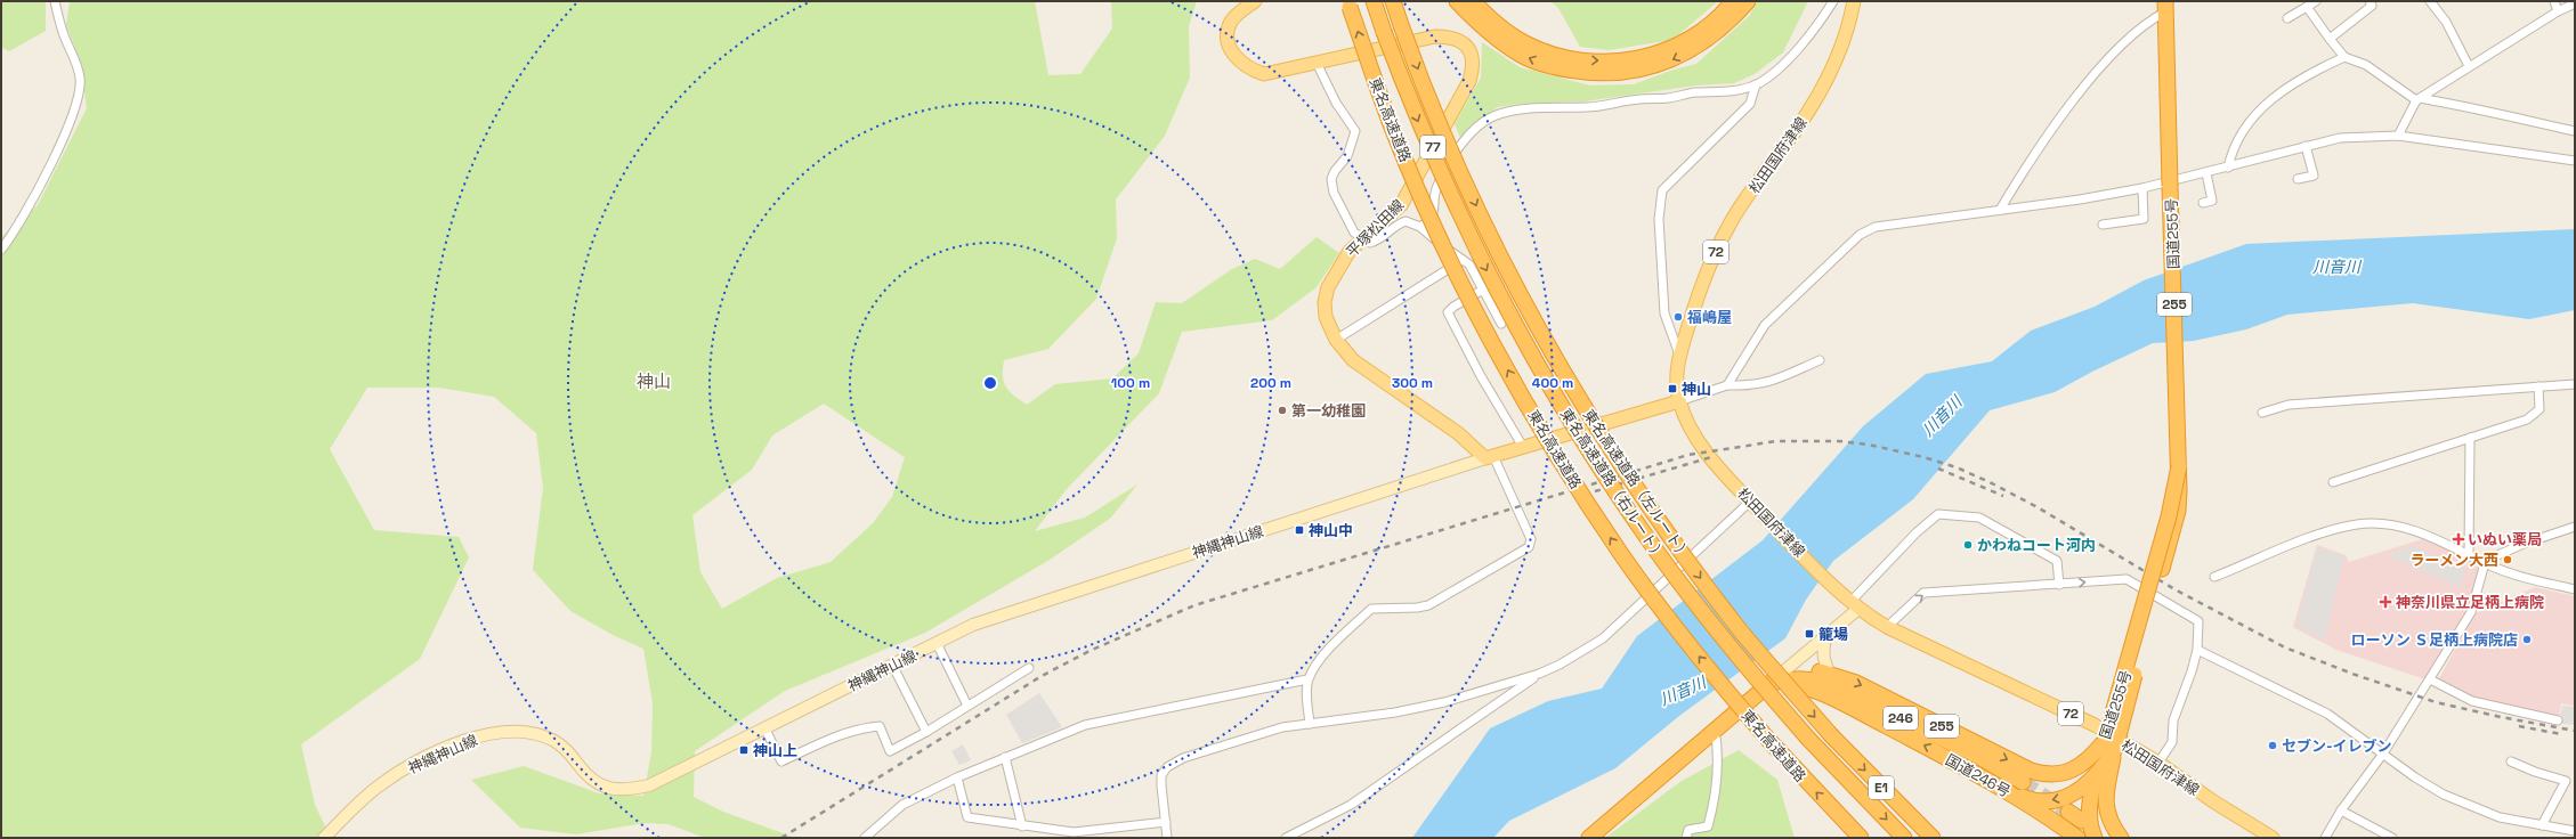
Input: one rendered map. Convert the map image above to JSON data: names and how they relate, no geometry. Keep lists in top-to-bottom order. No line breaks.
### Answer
{"streets":{"highway":["東名高速道路","国道255号","255","東名高速道路（右ルート）","東名高速道路（左ルート）","246","国道246号","E1"],"main road":["77","松田国府津線","平塚松田線","72","神縄神山線"]},"crossings":[["平塚松田線","神縄神山線"],["国道255号","255"],["国道255号","国道246号"]],"one_way":["東名高速道路","東名高速道路（右ルート）","東名高速道路（左ルート）"],"districts":["神山"],"water":["川音川"],"places":{"other":["福嶋屋","第一幼稚園","かわねコート河内","ラーメン大西","ローソン Ｓ足柄上病院店","セブン-イレブン"],"transit":["神山","神山中","籠場","神山上"],"health":["いぬい薬局","神奈川県立足柄上病院"]},"rings":["100 m","200 m","300 m","400 m"]}
